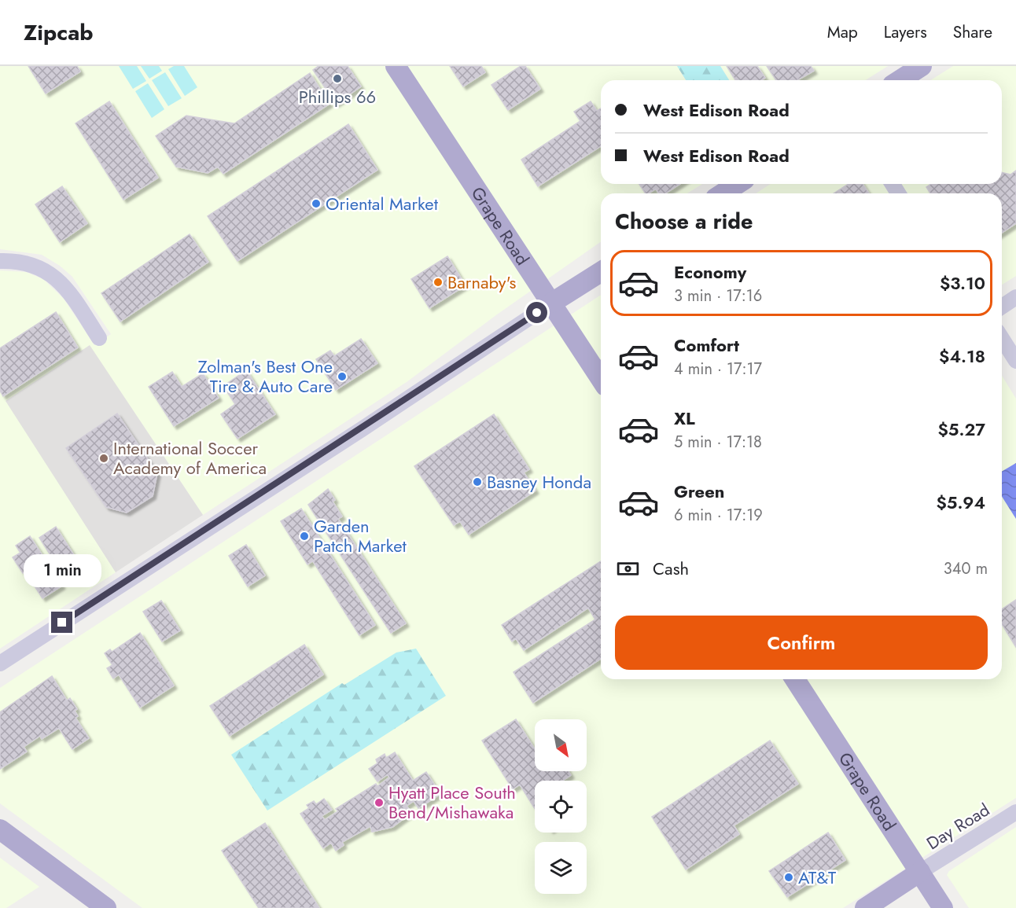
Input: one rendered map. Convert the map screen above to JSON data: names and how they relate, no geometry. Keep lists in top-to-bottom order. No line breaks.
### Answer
{"streets":{"main road":["Grape Road"],"street":["Day Road"]},"crossings":[["Grape Road","Day Road"]],"places":["Phillips 66","Oriental Market","Barnaby's","Zolman's Best One Tire & Auto Care","International Soccer Academy of America","Basney Honda","Garden Patch Market","Hyatt Place South Bend/Mishawaka","AT&T"],"north":"bottom right","page":{"header":"Zipcab","nav":["Map","Layers","Share"],"banner":["West Edison Road","West Edison Road"],"heading":"Choose a ride","list":[{"name":"Economy","note":"3 min · 17:16","value":"$3.10"},{"name":"Comfort","note":"4 min · 17:17","value":"$4.18"},{"name":"XL","note":"5 min · 17:18","value":"$5.27"},{"name":"Green","note":"6 min · 17:19","value":"$5.94"}],"pay":["Cash","340 m"],"bubble":"1 min","buttons":"Confirm"}}
